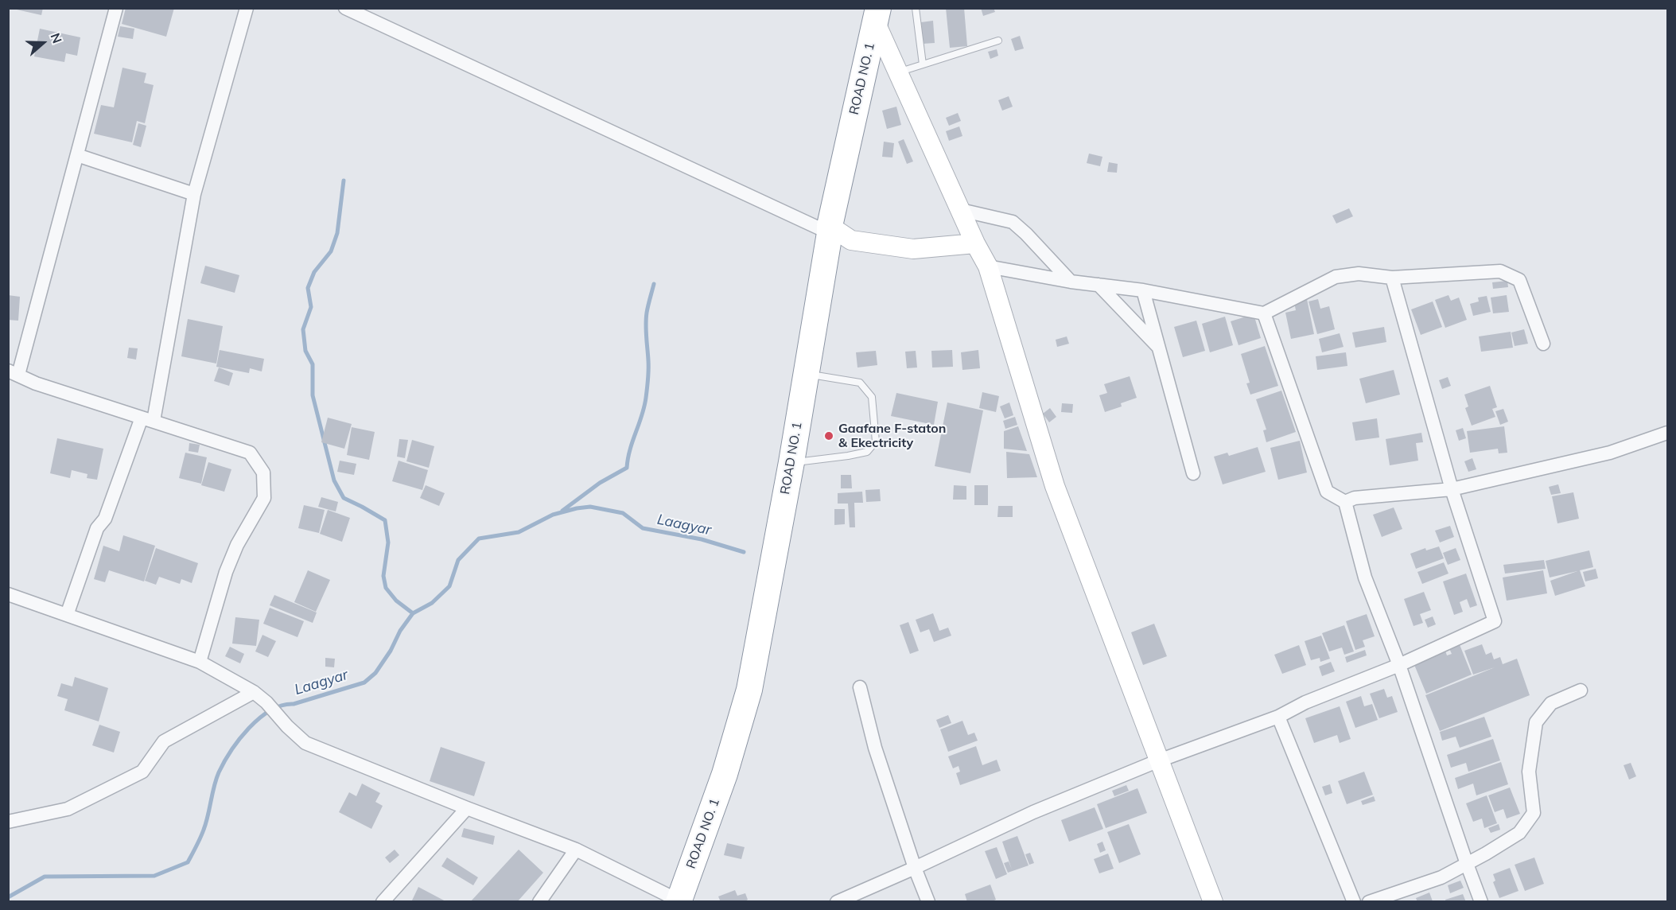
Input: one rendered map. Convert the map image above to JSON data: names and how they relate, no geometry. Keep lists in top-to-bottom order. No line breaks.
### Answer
{"streets":{"highway":["ROAD NO. 1"]},"water":["Laagyar"],"places":["Gaafane F-staton & Ekectricity"],"north":"right"}
